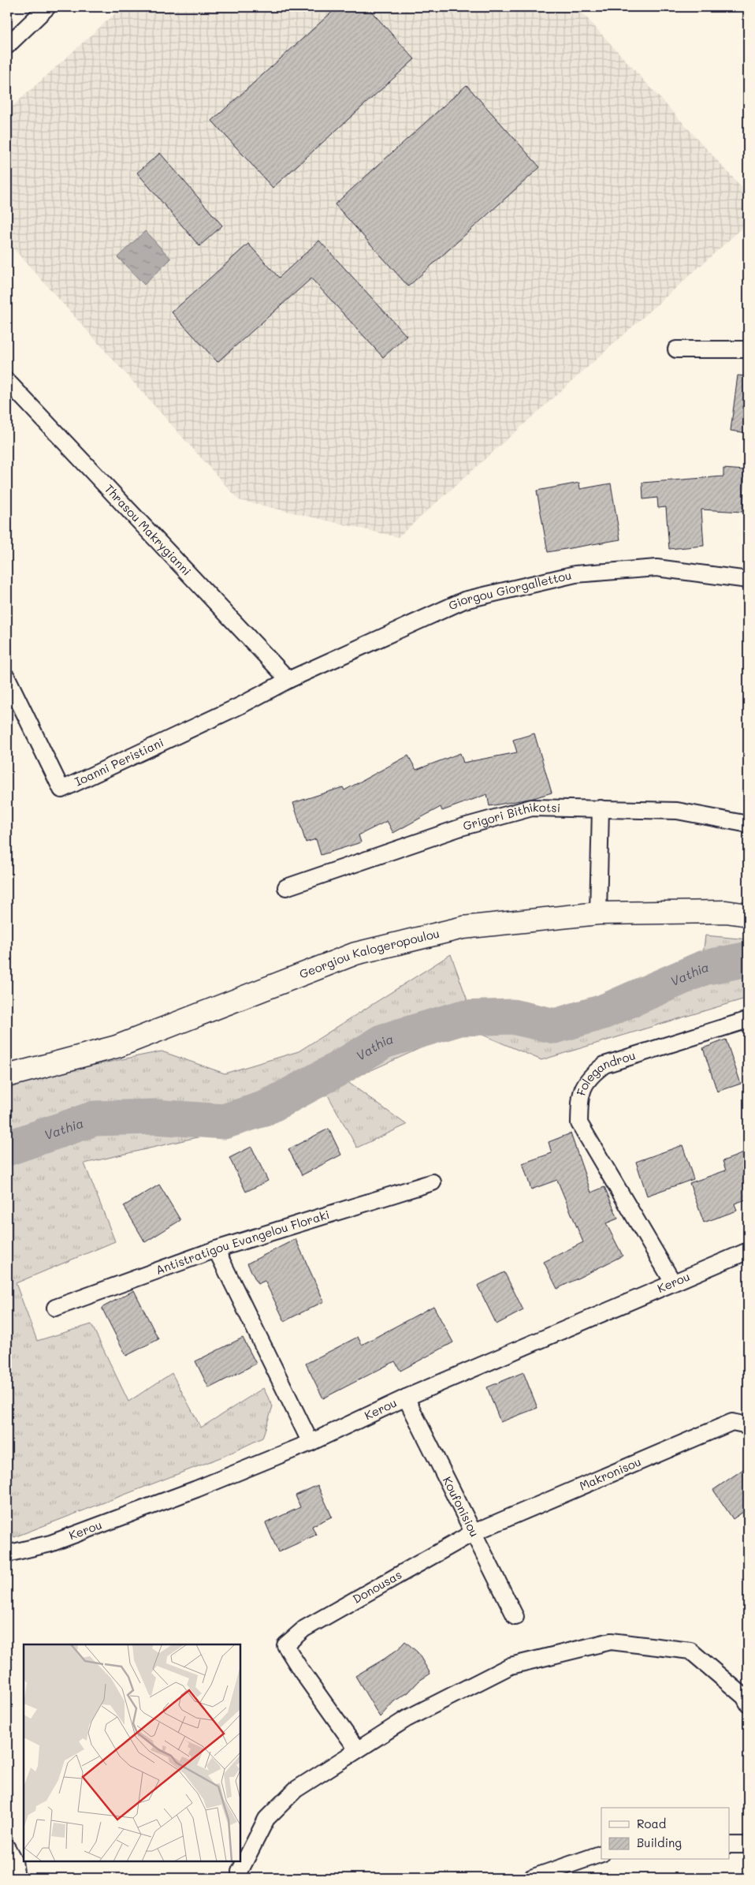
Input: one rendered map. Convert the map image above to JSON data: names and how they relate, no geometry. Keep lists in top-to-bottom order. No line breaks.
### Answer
{"streets":{"street":["Thrasou Makrygianni","Giorgou Giorgallettou","Ioanni Peristiani","Grigori Bithikotsi","Georgiou Kalogeropoulou","Folegandrou","Antistratigou Evangelou Floraki","Kerou","Makronisou","Koufonisiou","Donousas"]},"crossings":[["Thrasou Makrygianni","Giorgou Giorgallettou"],["Thrasou Makrygianni","Ioanni Peristiani"],["Giorgou Giorgallettou","Ioanni Peristiani"],["Folegandrou","Kerou"],["Kerou","Koufonisiou"],["Makronisou","Koufonisiou"],["Makronisou","Donousas"],["Koufonisiou","Donousas"]],"water":["Vathia"],"legend":["Road","Building"]}
